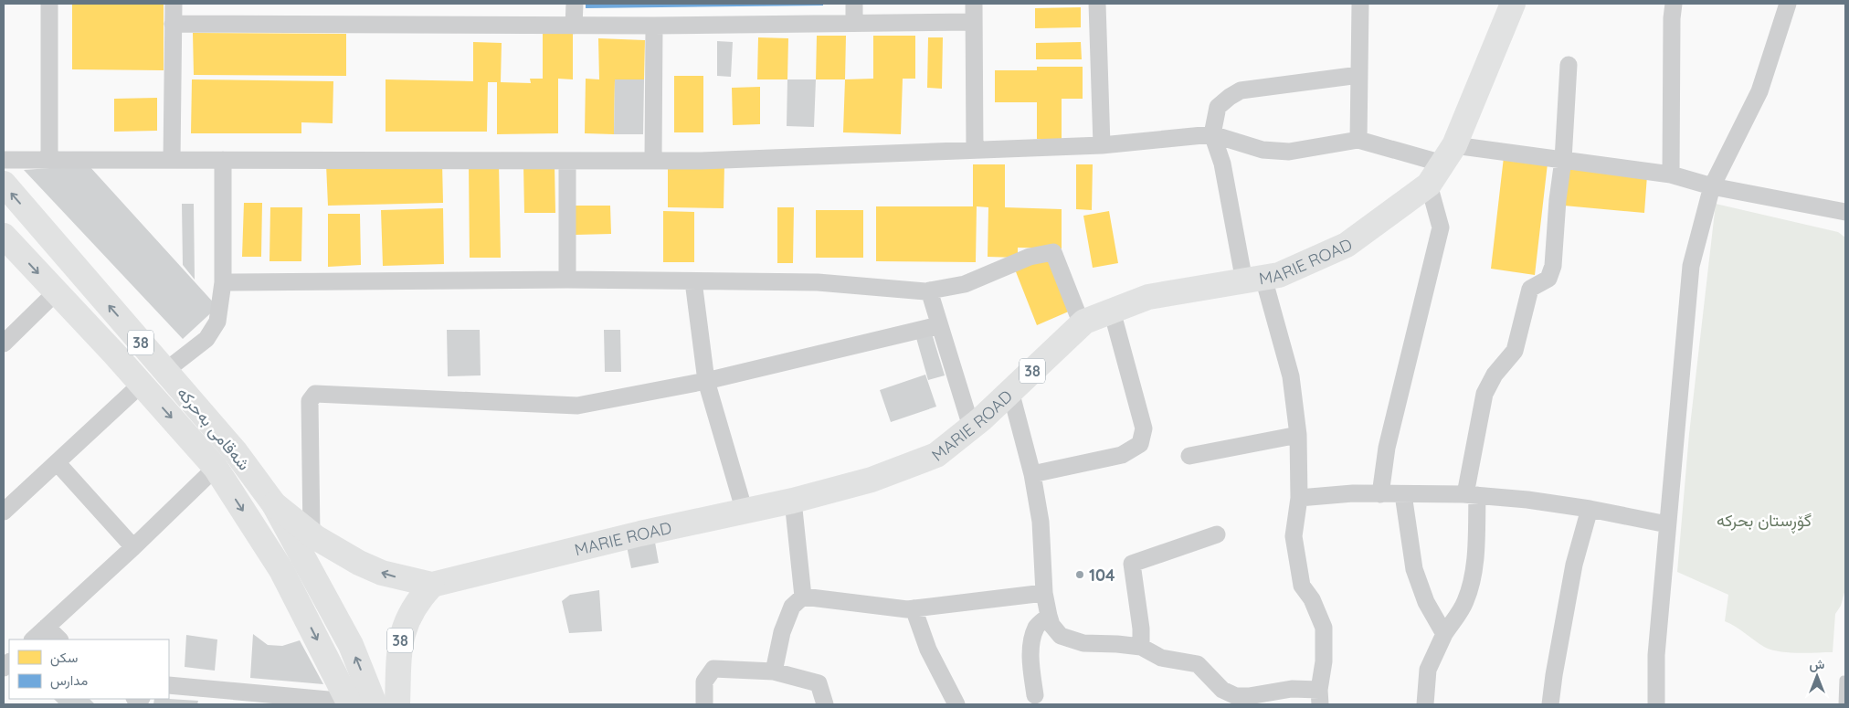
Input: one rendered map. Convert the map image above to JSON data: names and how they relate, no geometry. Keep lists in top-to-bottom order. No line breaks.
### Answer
{"streets":{"main road":["MARIE ROAD","38","شەقامی بەحرکە"]},"crossings":[["MARIE ROAD","38"],["38","شەقامی بەحرکە"]],"parks":["گۆڕستان بحركه‌"],"places":["104"],"legend":["سكن","مدارس"],"north":"top"}
